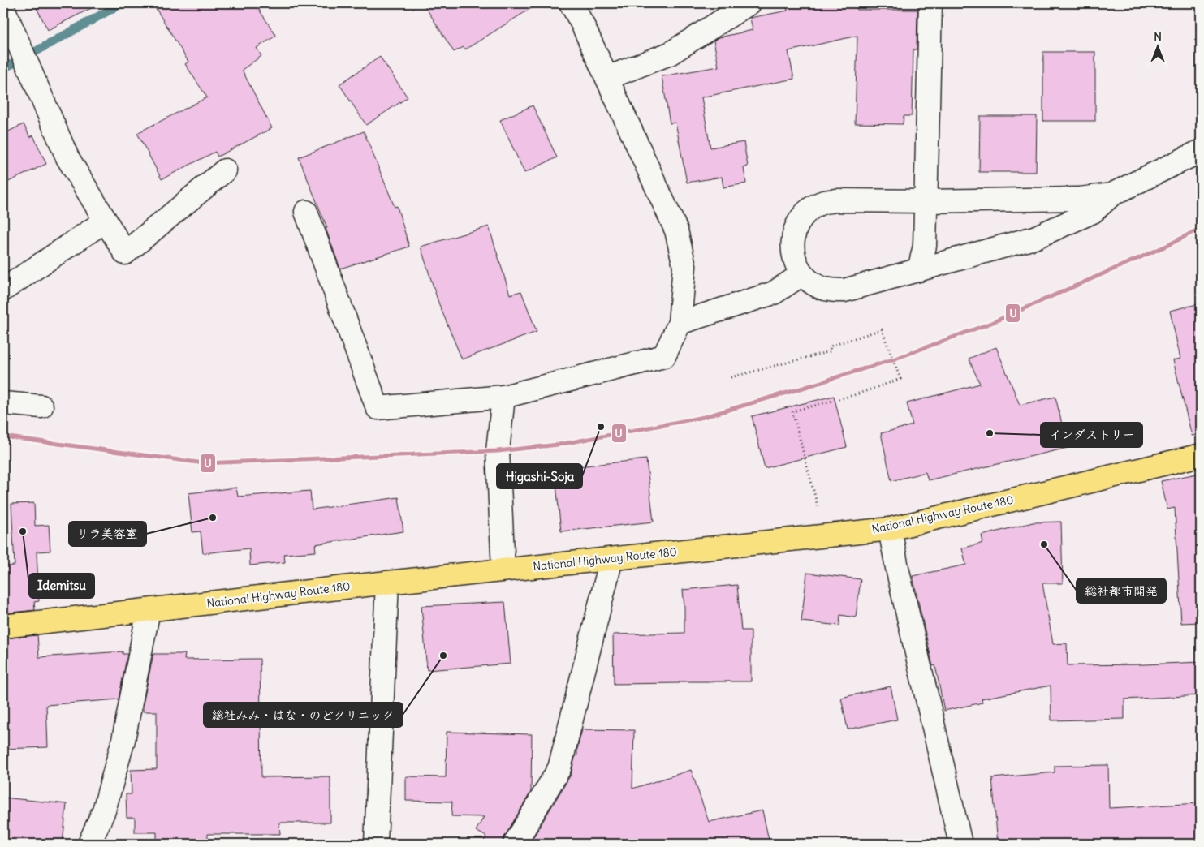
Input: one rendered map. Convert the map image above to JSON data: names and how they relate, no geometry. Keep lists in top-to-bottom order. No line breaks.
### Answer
{"streets":{"highway":["National Highway Route 180"]},"places":["Higashi-Soja","インダストリー","リラ美容室","Idemitsu","総社都市開発","総社みみ・はな・のどクリニック"],"lines":["transit line U"],"north":"top"}
